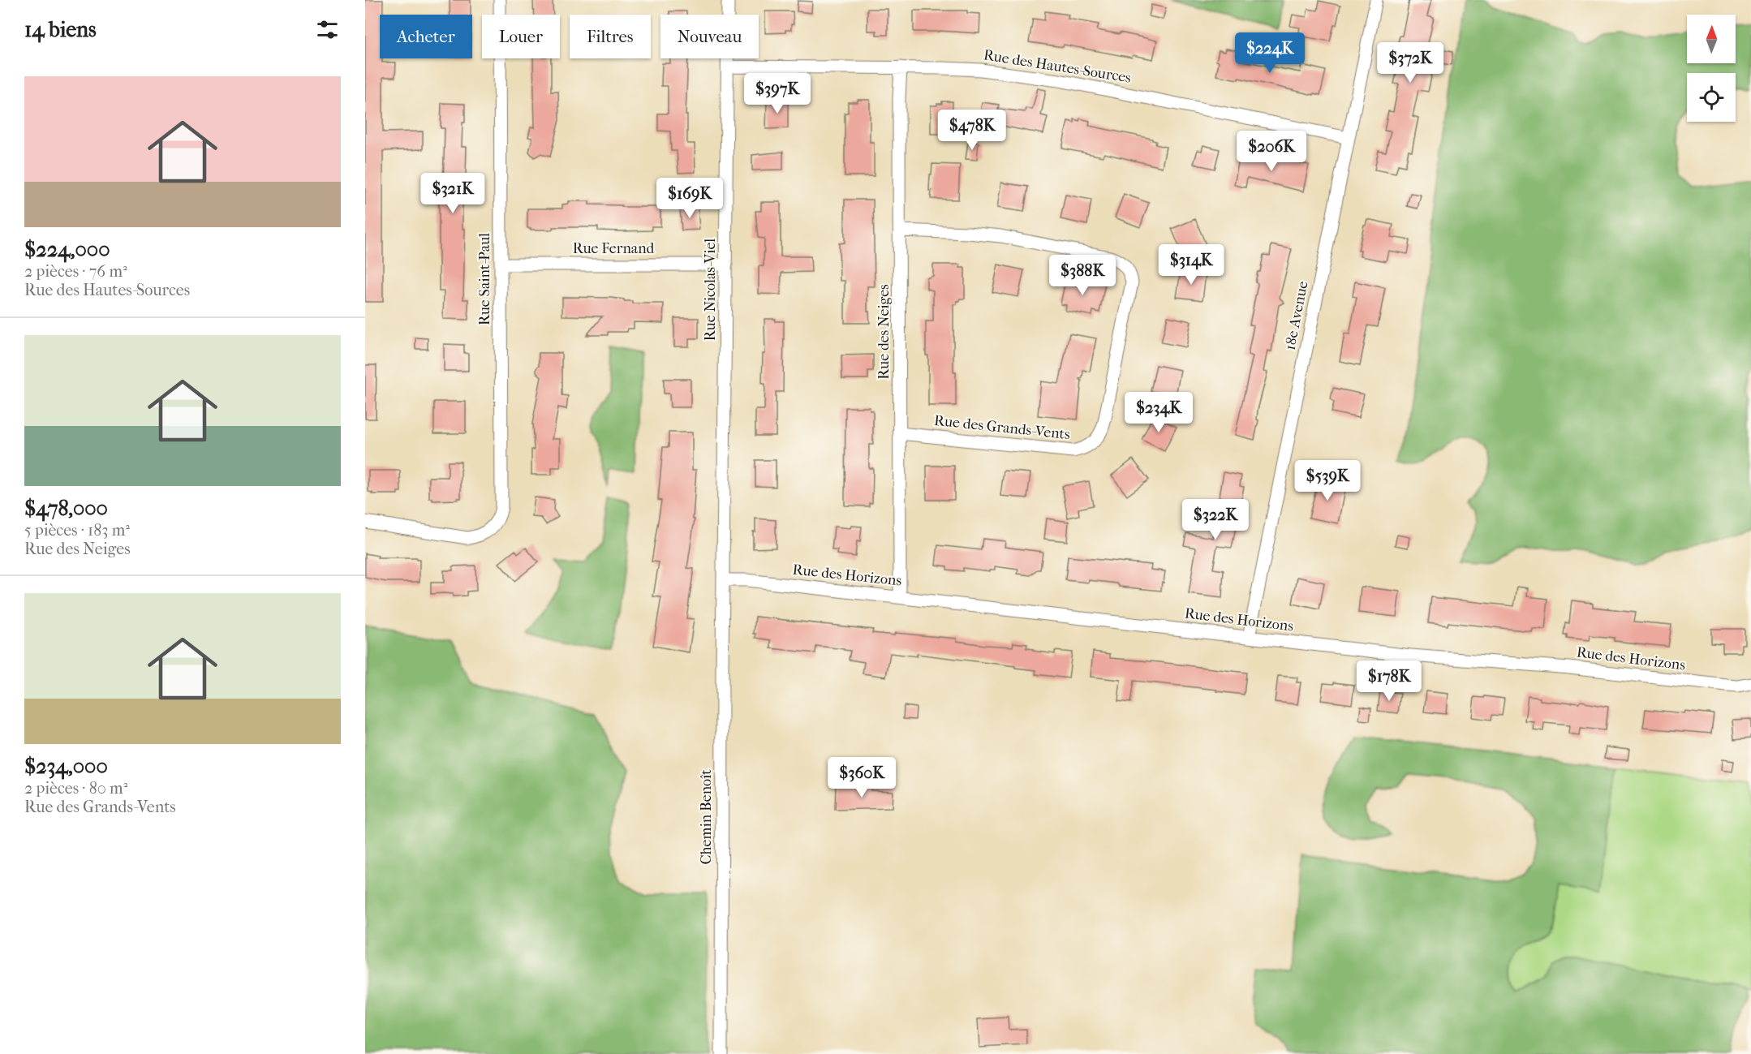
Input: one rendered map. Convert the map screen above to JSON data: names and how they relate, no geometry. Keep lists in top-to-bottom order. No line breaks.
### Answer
{"streets":{"street":["Rue des Hautes-Sources","Rue Fernand","Rue Saint-Paul","Rue Nicolas-Viel","18e Avenue","Rue des Neiges","Rue des Grands-Vents","Rue des Horizons","Chemin Benoît"]},"crossings":[["Rue des Hautes-Sources","Rue Nicolas-Viel"],["Rue des Hautes-Sources","18e Avenue"],["Rue des Hautes-Sources","Rue des Neiges"],["Rue Fernand","Rue Saint-Paul"],["Rue Fernand","Rue Nicolas-Viel"],["Rue Nicolas-Viel","Rue des Horizons"],["Rue Nicolas-Viel","Chemin Benoît"],["18e Avenue","Rue des Horizons"],["Rue des Neiges","Rue des Grands-Vents"],["Rue des Neiges","Rue des Horizons"],["Rue des Horizons","Chemin Benoît"]],"north":"top","page":{"heading":"14 biens","chip":["Acheter","Louer","Filtres","Nouveau"],"price":["$224K","$372K","$397K","$478K","$206K","$321K","$169K","$314K","$388K","$234K","$539K","$322K","$178K","$360K"],"list":[{"name":"$224,000","note":"2 pièces · 76 m² · Rue des Hautes-Sources"},{"name":"$478,000","note":"5 pièces · 183 m² · Rue des Neiges"},{"name":"$234,000","note":"2 pièces · 80 m² · Rue des Grands-Vents"}]}}
